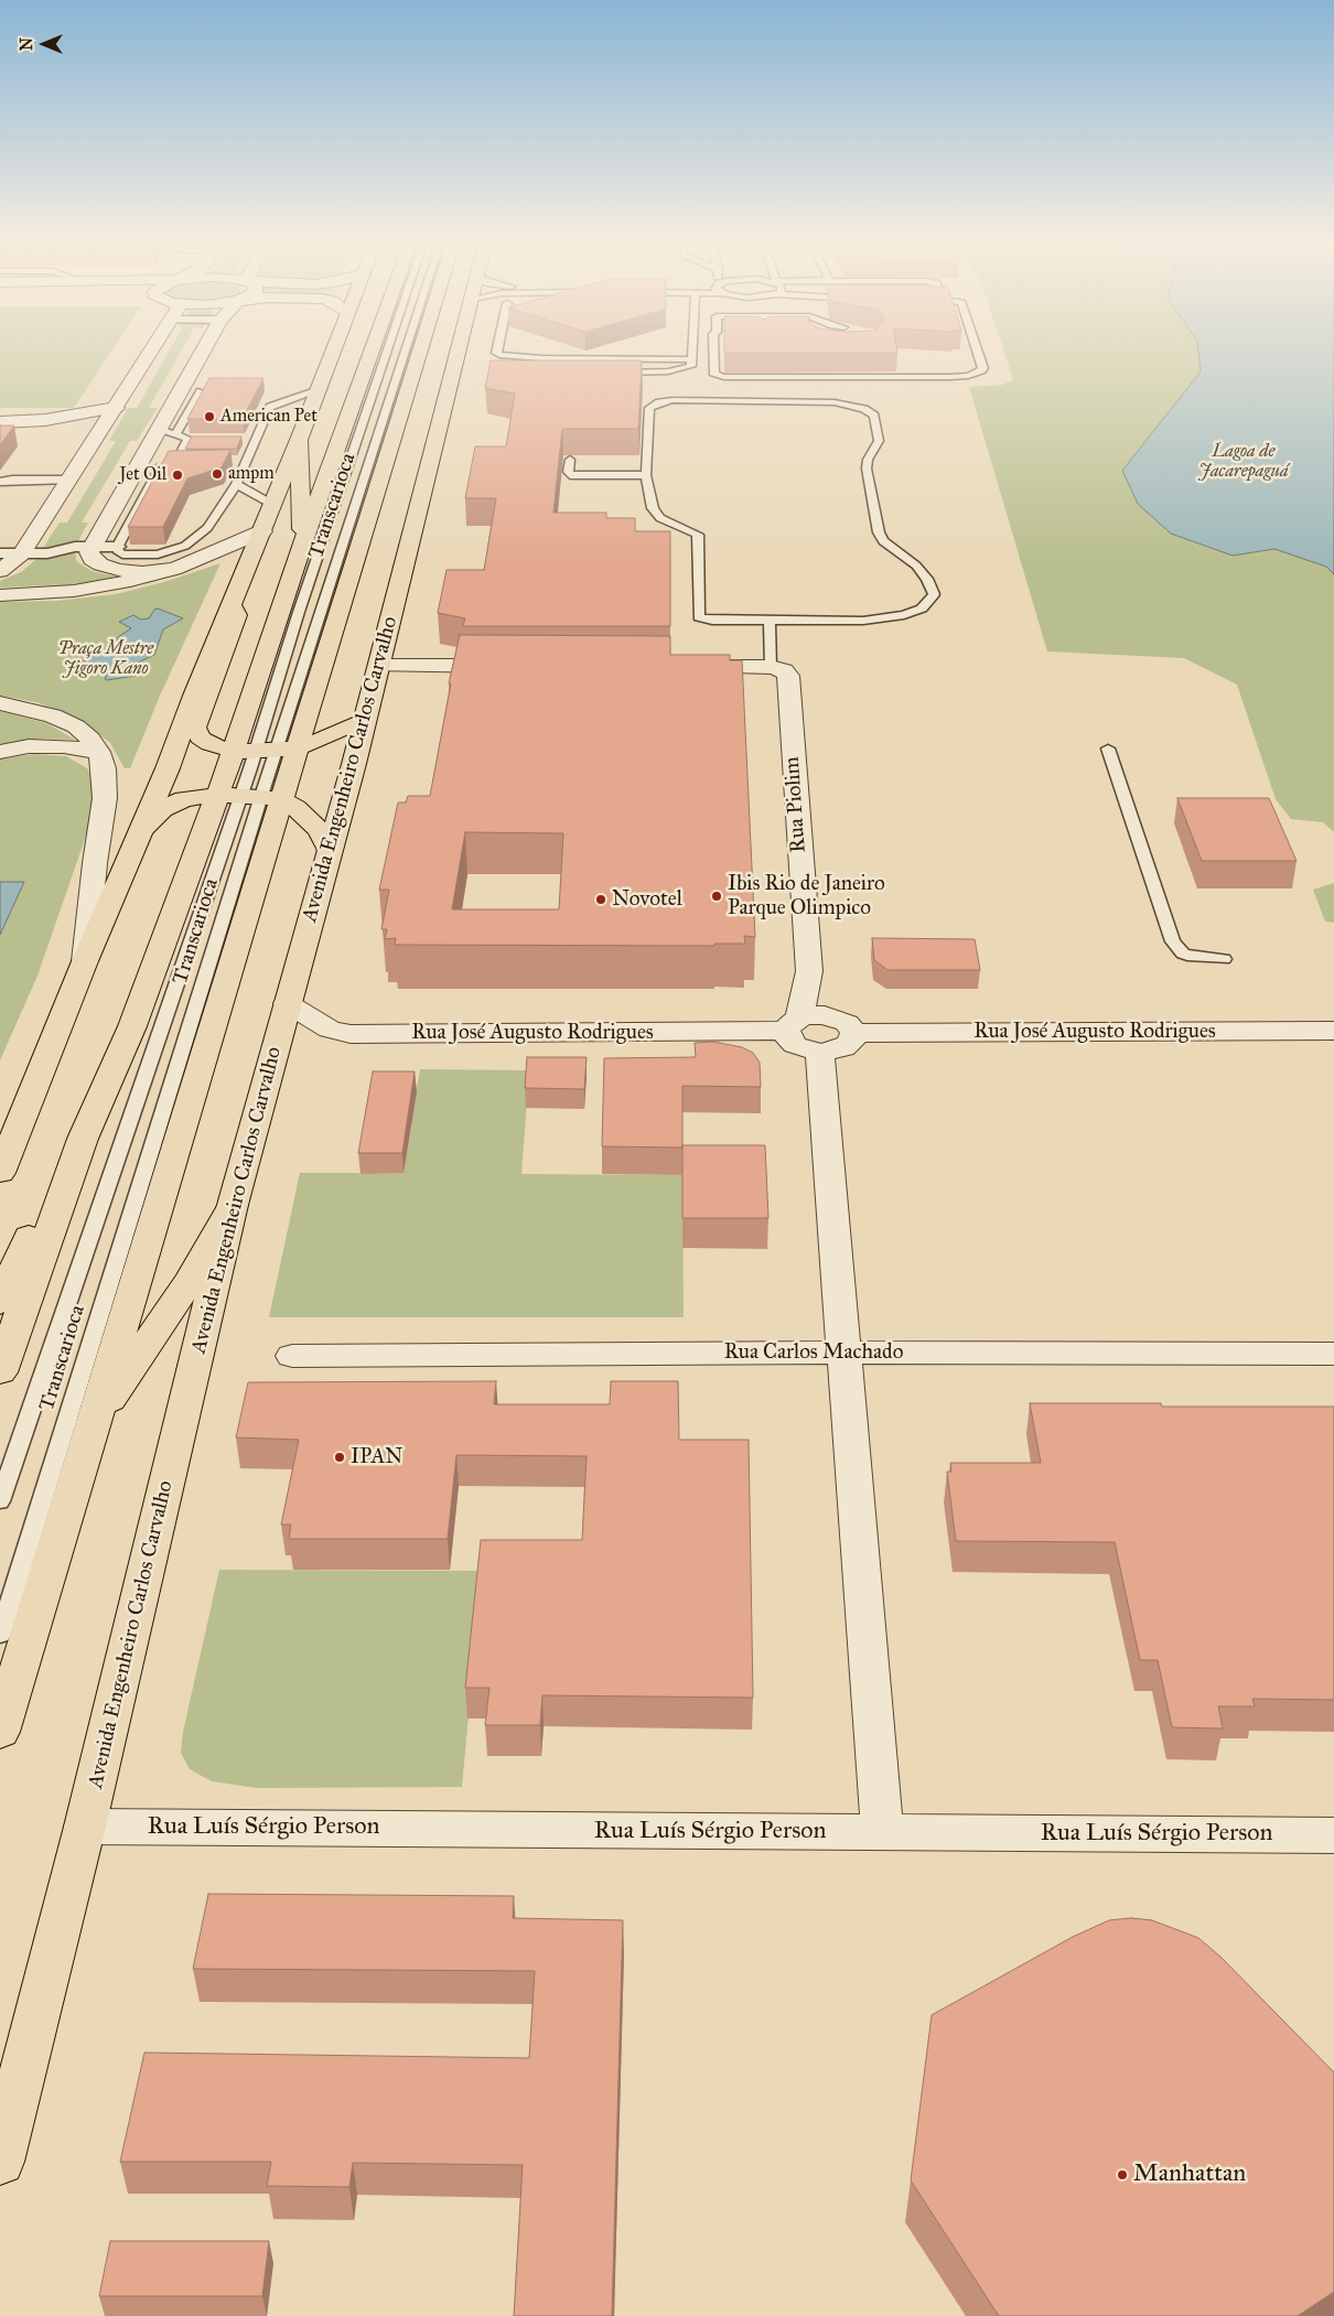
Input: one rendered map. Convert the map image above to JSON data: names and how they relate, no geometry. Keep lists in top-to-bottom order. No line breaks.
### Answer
{"streets":{"main road":["Avenida Engenheiro Carlos Carvalho"],"street":["Rua Piolim","Rua José Augusto Rodrigues","Rua Carlos Machado","Rua Luís Sérgio Person"],"lane":["Transcarioca"]},"crossings":[["Avenida Engenheiro Carlos Carvalho","Rua José Augusto Rodrigues"],["Avenida Engenheiro Carlos Carvalho","Rua Luís Sérgio Person"],["Rua Piolim","Rua José Augusto Rodrigues"]],"water":["Lagoa de Jacarepaguá"],"parks":["Praça Mestre Jigoro Kano"],"places":["American Pet","ampm","Jet Oil","Ibis Rio de Janeiro Parque Olimpico","Novotel","IPAN","Manhattan"],"north":"left"}
